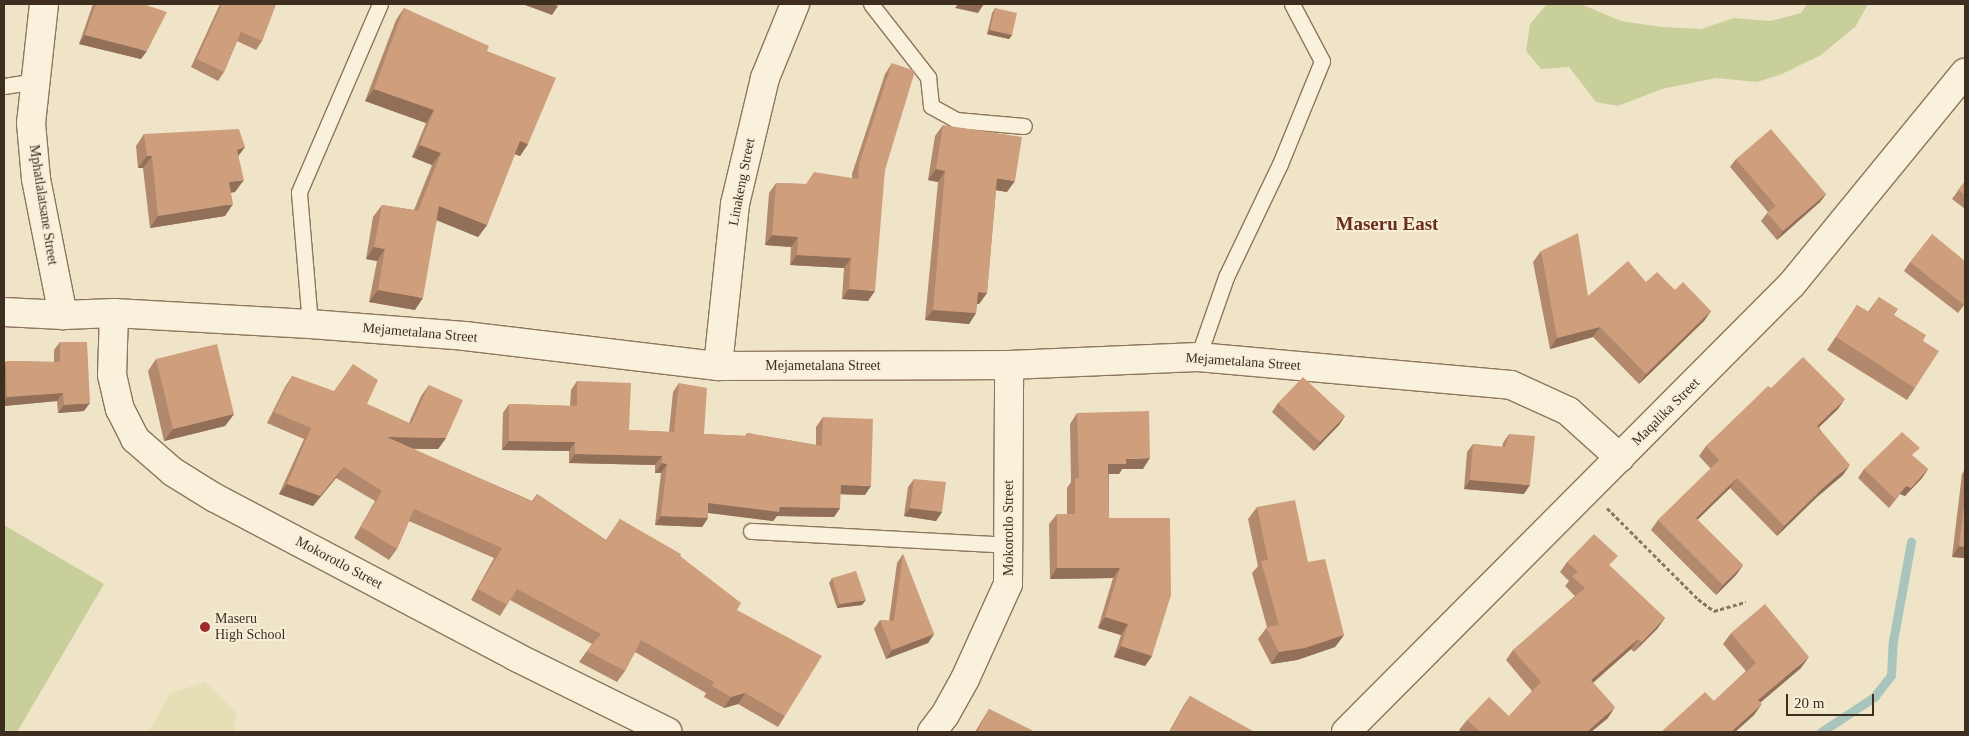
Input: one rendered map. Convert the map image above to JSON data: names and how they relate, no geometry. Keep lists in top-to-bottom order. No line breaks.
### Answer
{"streets":{"street":["Linakeng Street","Mphatlalatsane Street","Mejametalana Street","Maqalika Street","Mokorotlo Street"]},"crossings":[["Linakeng Street","Mejametalana Street"],["Mphatlalatsane Street","Mejametalana Street"],["Mejametalana Street","Maqalika Street"],["Mejametalana Street","Mokorotlo Street"]],"districts":["Maseru East"],"places":["Maseru High School"],"scale_bar":"20 m"}
